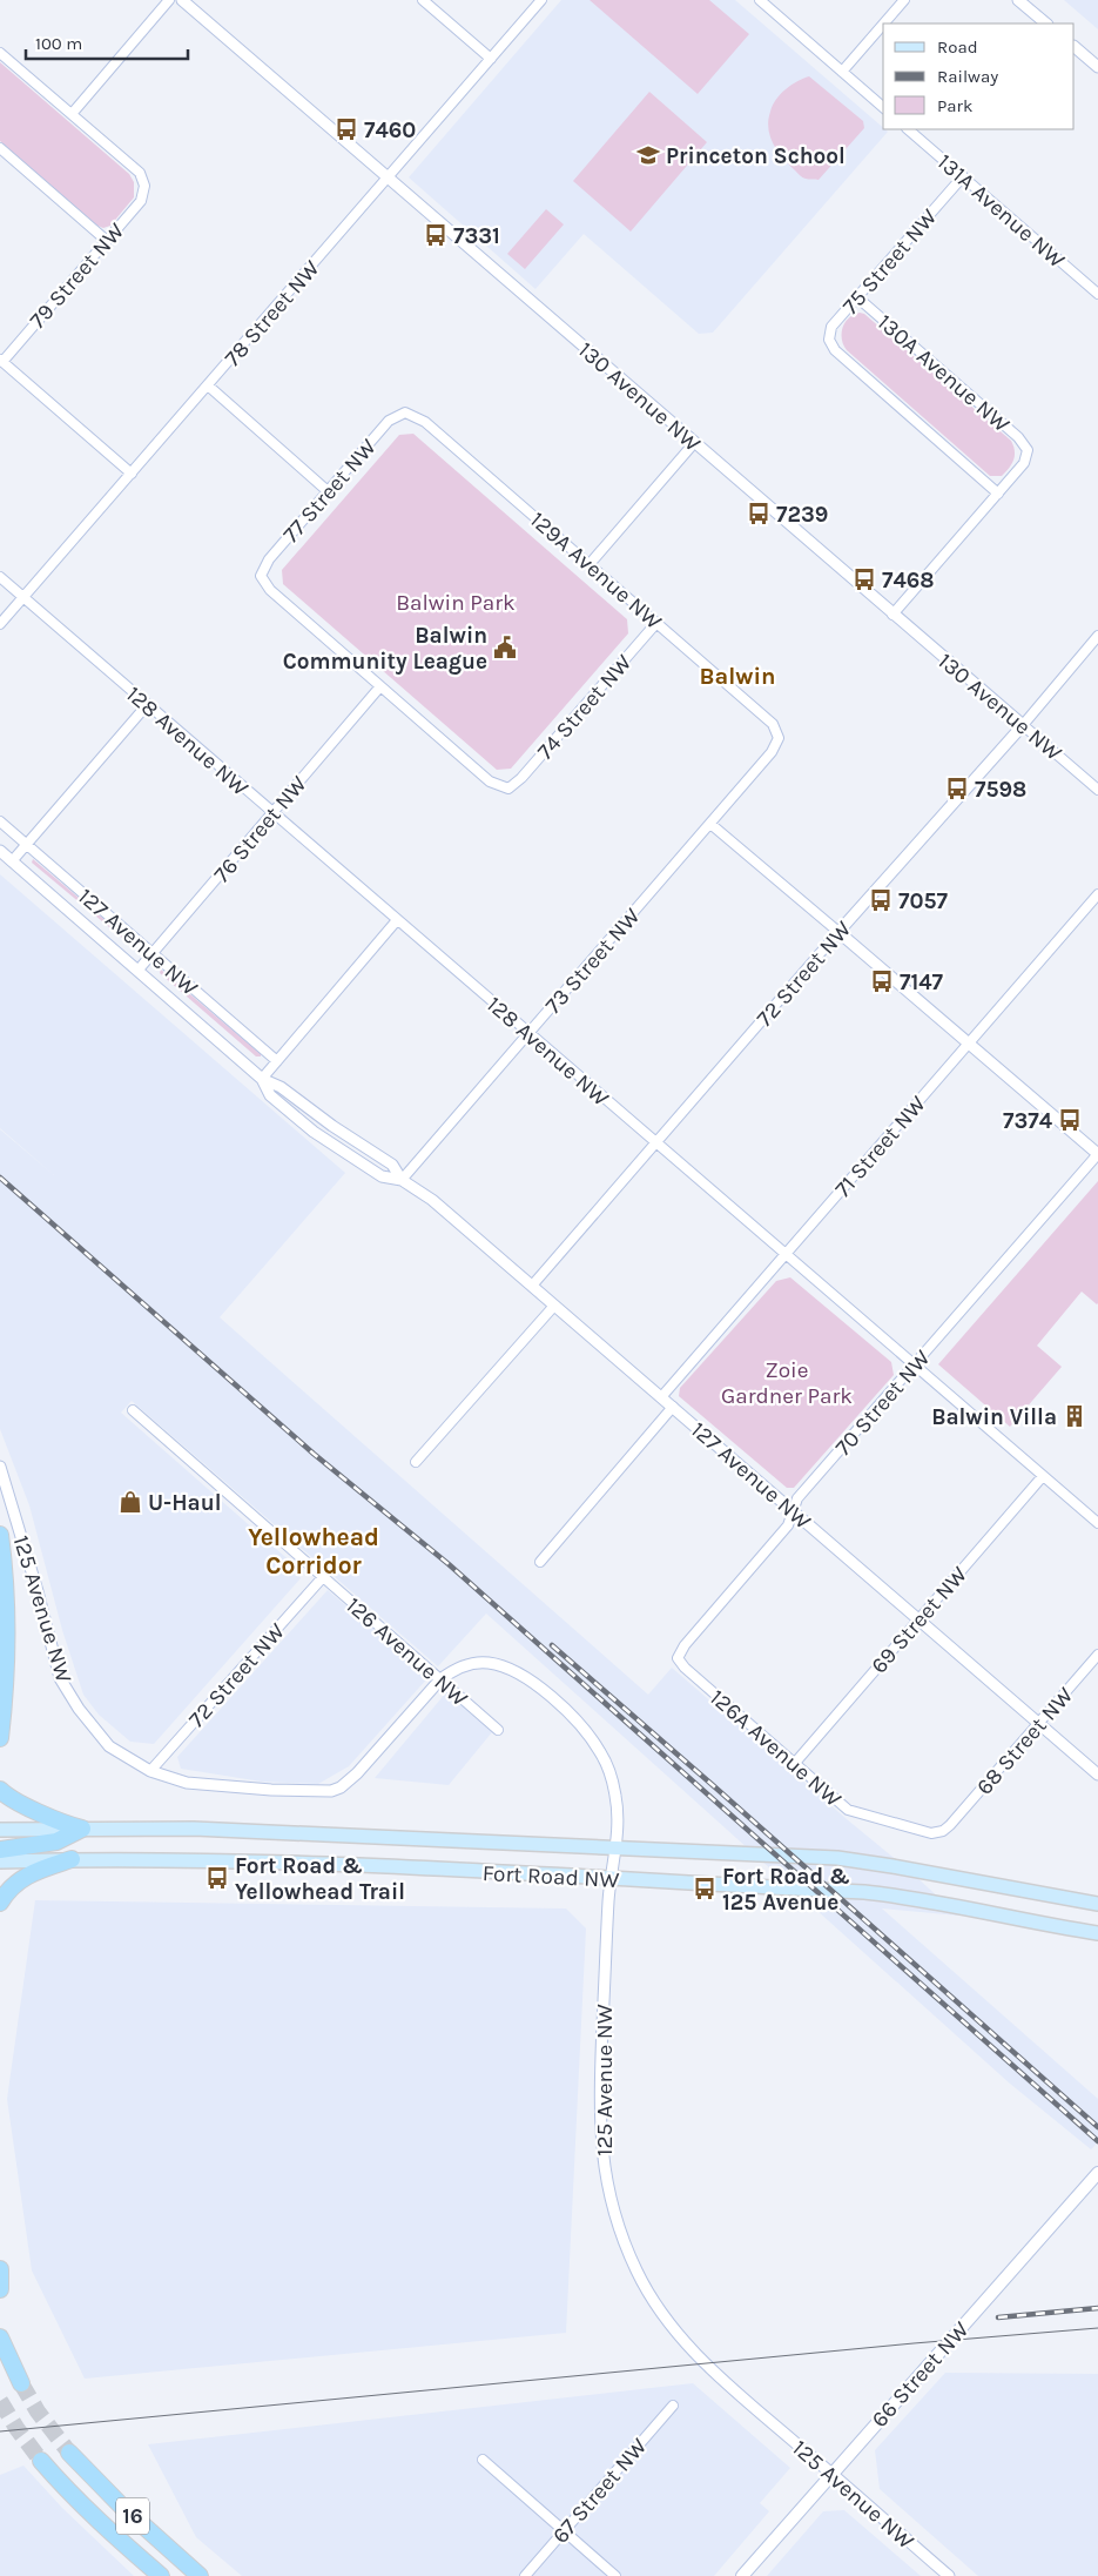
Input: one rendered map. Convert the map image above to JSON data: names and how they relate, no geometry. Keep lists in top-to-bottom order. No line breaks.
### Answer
{"streets":{"highway":["16"],"main road":["Fort Road NW","66 Street NW"],"street":["131A Avenue NW","75 Street NW","79 Street NW","78 Street NW","130A Avenue NW","130 Avenue NW","77 Street NW","129A Avenue NW","74 Street NW","128 Avenue NW","76 Street NW","127 Avenue NW","73 Street NW","72 Street NW","71 Street NW","70 Street NW","125 Avenue NW","69 Street NW","126 Avenue NW","68 Street NW","126A Avenue NW","67 Street NW"]},"crossings":[["131A Avenue NW","75 Street NW"],["75 Street NW","130A Avenue NW"],["78 Street NW","130 Avenue NW"],["78 Street NW","128 Avenue NW"],["130 Avenue NW","72 Street NW"],["77 Street NW","129A Avenue NW"],["77 Street NW","74 Street NW"],["77 Street NW","76 Street NW"],["129A Avenue NW","74 Street NW"],["129A Avenue NW","73 Street NW"],["74 Street NW","76 Street NW"],["128 Avenue NW","76 Street NW"],["128 Avenue NW","73 Street NW"],["128 Avenue NW","72 Street NW"],["128 Avenue NW","71 Street NW"],["128 Avenue NW","70 Street NW"],["128 Avenue NW","69 Street NW"],["76 Street NW","127 Avenue NW"],["127 Avenue NW","73 Street NW"],["127 Avenue NW","72 Street NW"],["127 Avenue NW","71 Street NW"],["127 Avenue NW","70 Street NW"],["127 Avenue NW","69 Street NW"],["127 Avenue NW","68 Street NW"],["72 Street NW","125 Avenue NW"],["72 Street NW","126 Avenue NW"],["70 Street NW","126A Avenue NW"],["125 Avenue NW","126 Avenue NW"],["125 Avenue NW","Fort Road NW"],["125 Avenue NW","66 Street NW"],["69 Street NW","126A Avenue NW"],["68 Street NW","126A Avenue NW"]],"districts":["Balwin","Yellowhead Corridor"],"parks":["Balwin Park","Zoie Gardner Park"],"places":{"bus stop":["7460","7331","7239","7468","7598","7057","7147","7374","Fort Road & Yellowhead Trail","Fort Road & 125 Avenue"],"school or university":["Princeton School"],"public building":["Balwin Community League"],"building":["Balwin Villa"],"shop":["U-Haul"]},"legend":["Road","Railway","Park"],"scale_bar":"100 m"}
